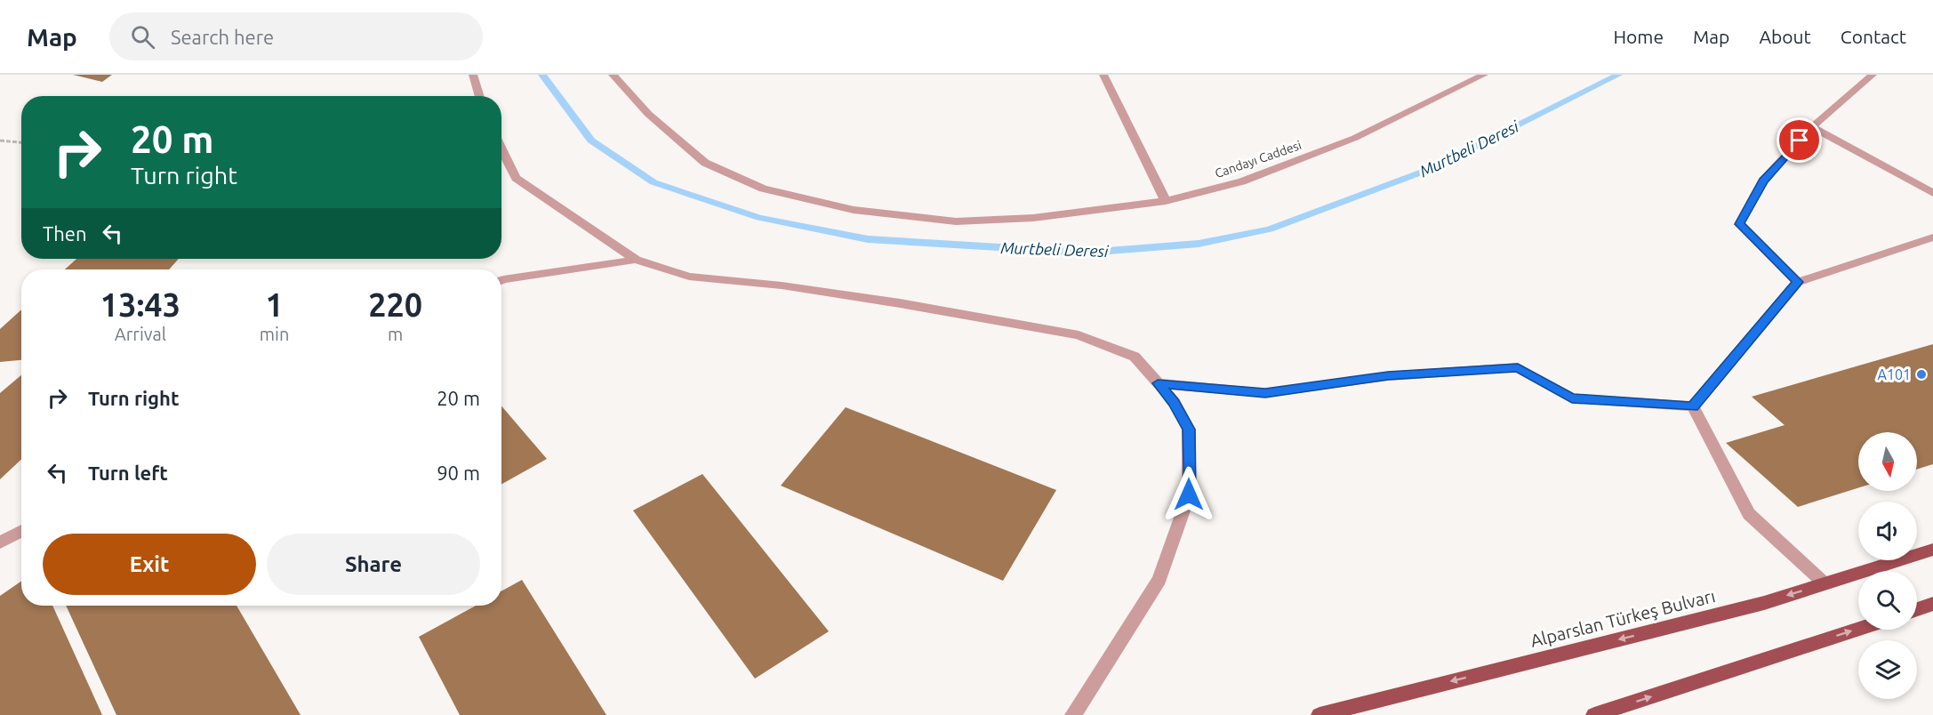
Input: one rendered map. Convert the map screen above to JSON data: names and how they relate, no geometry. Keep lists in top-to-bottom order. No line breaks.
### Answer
{"streets":{"main road":["Alparslan Türkeş Bulvarı"],"street":["Candayı Caddesi"]},"water":["Murtbeli Deresi"],"places":["A101"],"north":"bottom","page":{"header":"Map","search":"Search here","nav":["Home","Map","About","Contact"],"turn":["20 m","Turn right"],"then":"Then","eta":["13:43","Arrival","1","min","220","m"],"list":[{"name":"Turn right","value":"20 m"},{"name":"Turn left","value":"90 m"}],"buttons":["Exit","Share"]}}
